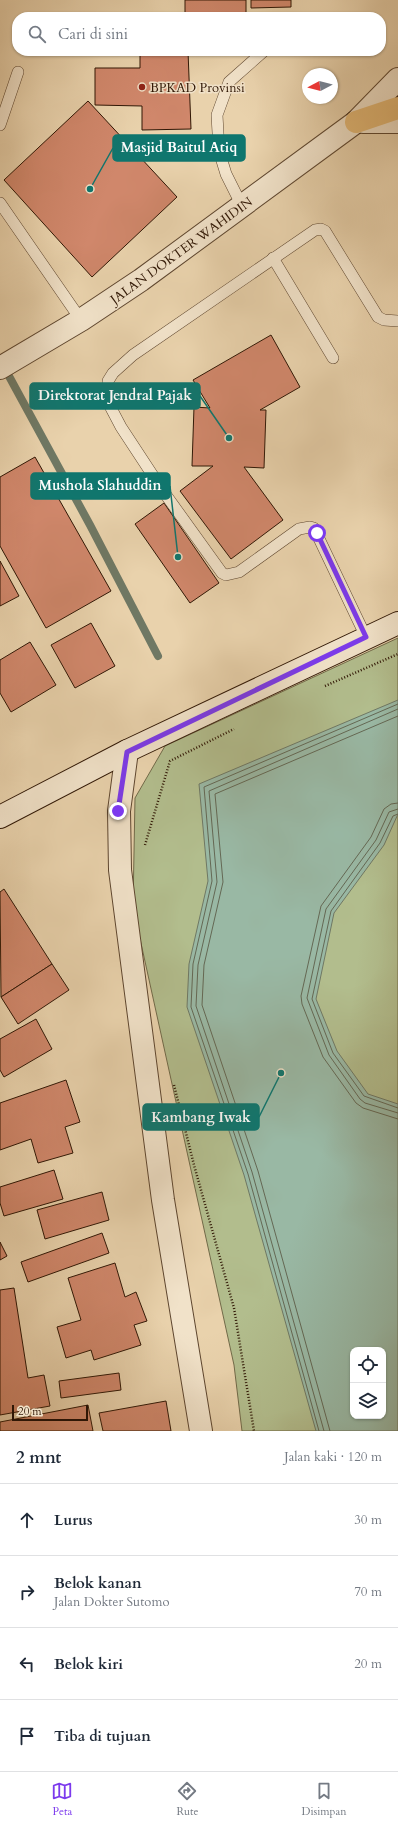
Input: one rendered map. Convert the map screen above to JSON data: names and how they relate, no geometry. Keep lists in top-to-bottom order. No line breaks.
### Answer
{"streets":{"street":["JALAN DOKTER WAHIDIN"]},"places":["BPKAD Provinsi","Masjid Baitul Atiq","Direktorat Jendral Pajak","Mushola Slahuddin","Kambang Iwak"],"scale_bar":"20 m","north":"left","page":{"search":"Cari di sini","scale":"20 m","heading":["2 mnt","Jalan kaki · 120 m"],"list":[["Lurus","30 m"],["Belok kanan","Jalan Dokter Sutomo","70 m"],["Belok kiri","20 m"],"Tiba di tujuan"],"nav":["Peta","Rute","Disimpan"]}}
